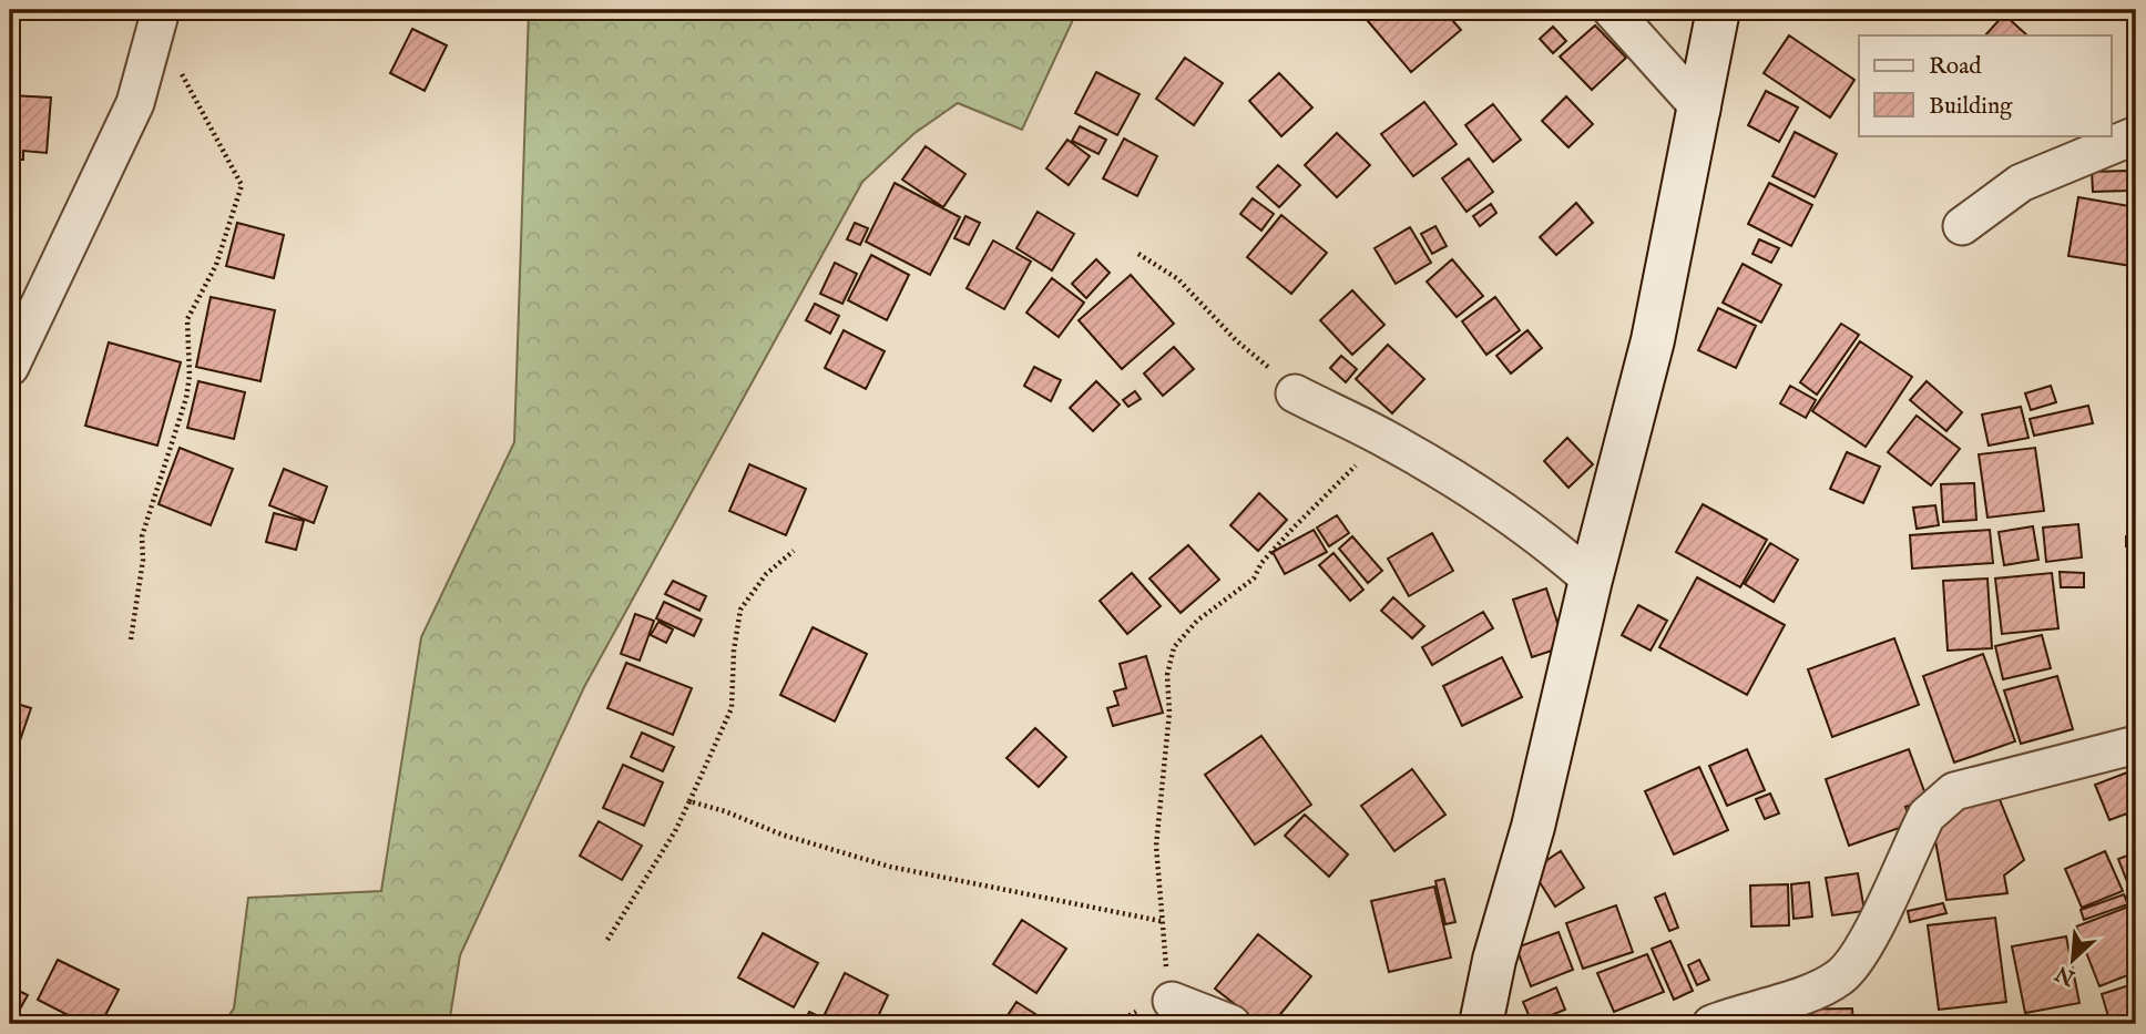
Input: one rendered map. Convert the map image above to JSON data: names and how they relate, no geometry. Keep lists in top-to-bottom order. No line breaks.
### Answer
{"legend":["Road","Building"],"north":"bottom left"}
